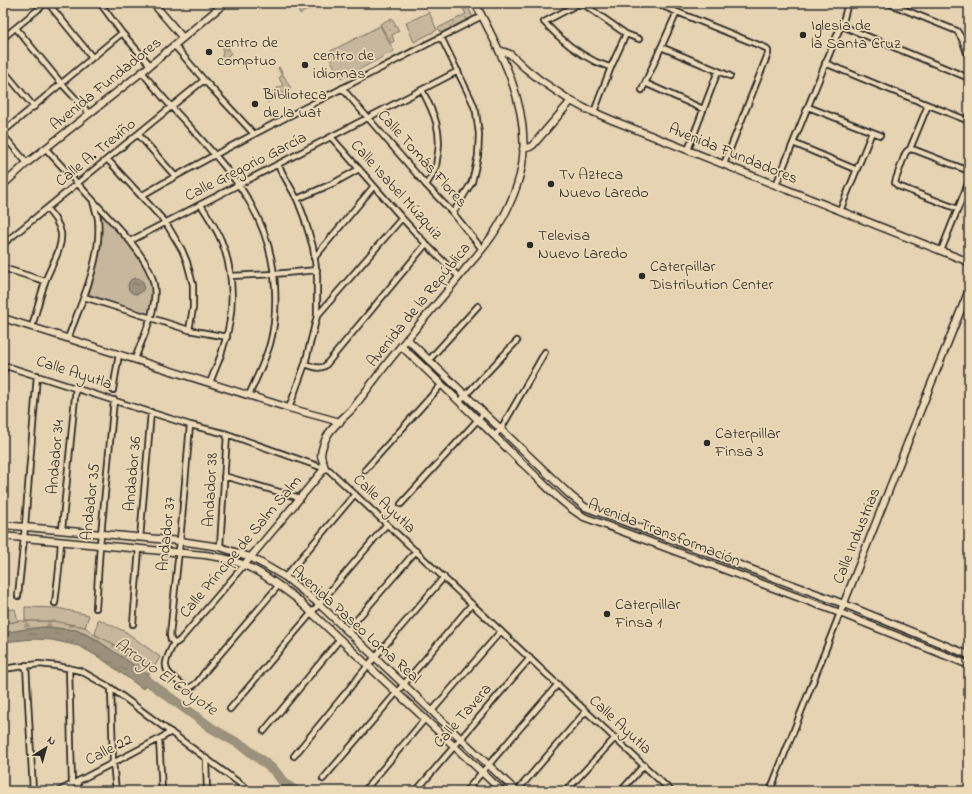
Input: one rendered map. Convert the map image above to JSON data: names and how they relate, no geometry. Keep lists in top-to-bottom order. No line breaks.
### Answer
{"streets":{"street":["Avenida Fundadores","Calle A. Treviño","Calle Tomás Flores","Calle Gregorio García","Calle Isabel Múzquiz","Avenida de la República","Calle Ayutla","Andador 34","Andador 36","Andador 38","Andador 35","Avenida Transformación","Andador 37","Calle Industrias","Calle Príncipe de Salm Salm","Avenida Paseo Loma Real","Calle Tavera","Calle 22"]},"crossings":[["Avenida Fundadores","Avenida de la República"],["Calle Tomás Flores","Calle Gregorio García"],["Calle Tomás Flores","Avenida de la República"],["Calle Gregorio García","Calle Isabel Múzquiz"],["Calle Isabel Múzquiz","Avenida de la República"],["Avenida de la República","Calle Ayutla"],["Avenida de la República","Avenida Transformación"],["Avenida de la República","Calle Príncipe de Salm Salm"],["Calle Ayutla","Andador 34"],["Calle Ayutla","Andador 36"],["Calle Ayutla","Andador 38"],["Calle Ayutla","Andador 35"],["Calle Ayutla","Andador 37"],["Calle Ayutla","Calle Príncipe de Salm Salm"],["Calle Ayutla","Calle Tavera"],["Andador 34","Avenida Paseo Loma Real"],["Andador 36","Avenida Paseo Loma Real"],["Andador 38","Avenida Paseo Loma Real"],["Andador 35","Avenida Paseo Loma Real"],["Avenida Transformación","Calle Industrias"],["Andador 37","Calle Príncipe de Salm Salm"],["Andador 37","Avenida Paseo Loma Real"],["Calle Príncipe de Salm Salm","Avenida Paseo Loma Real"],["Avenida Paseo Loma Real","Calle Tavera"]],"water":["Arroyo El Coyote"],"places":["Iglesia de la Santa Cruz","centro de comptuo","centro de idiomas","Biblioteca de la uat","Tv Azteca Nuevo Laredo","Televisa Nuevo Laredo","Caterpillar Distribution Center","Caterpillar Finsa 3","Caterpillar Finsa 1"],"north":"top right"}
